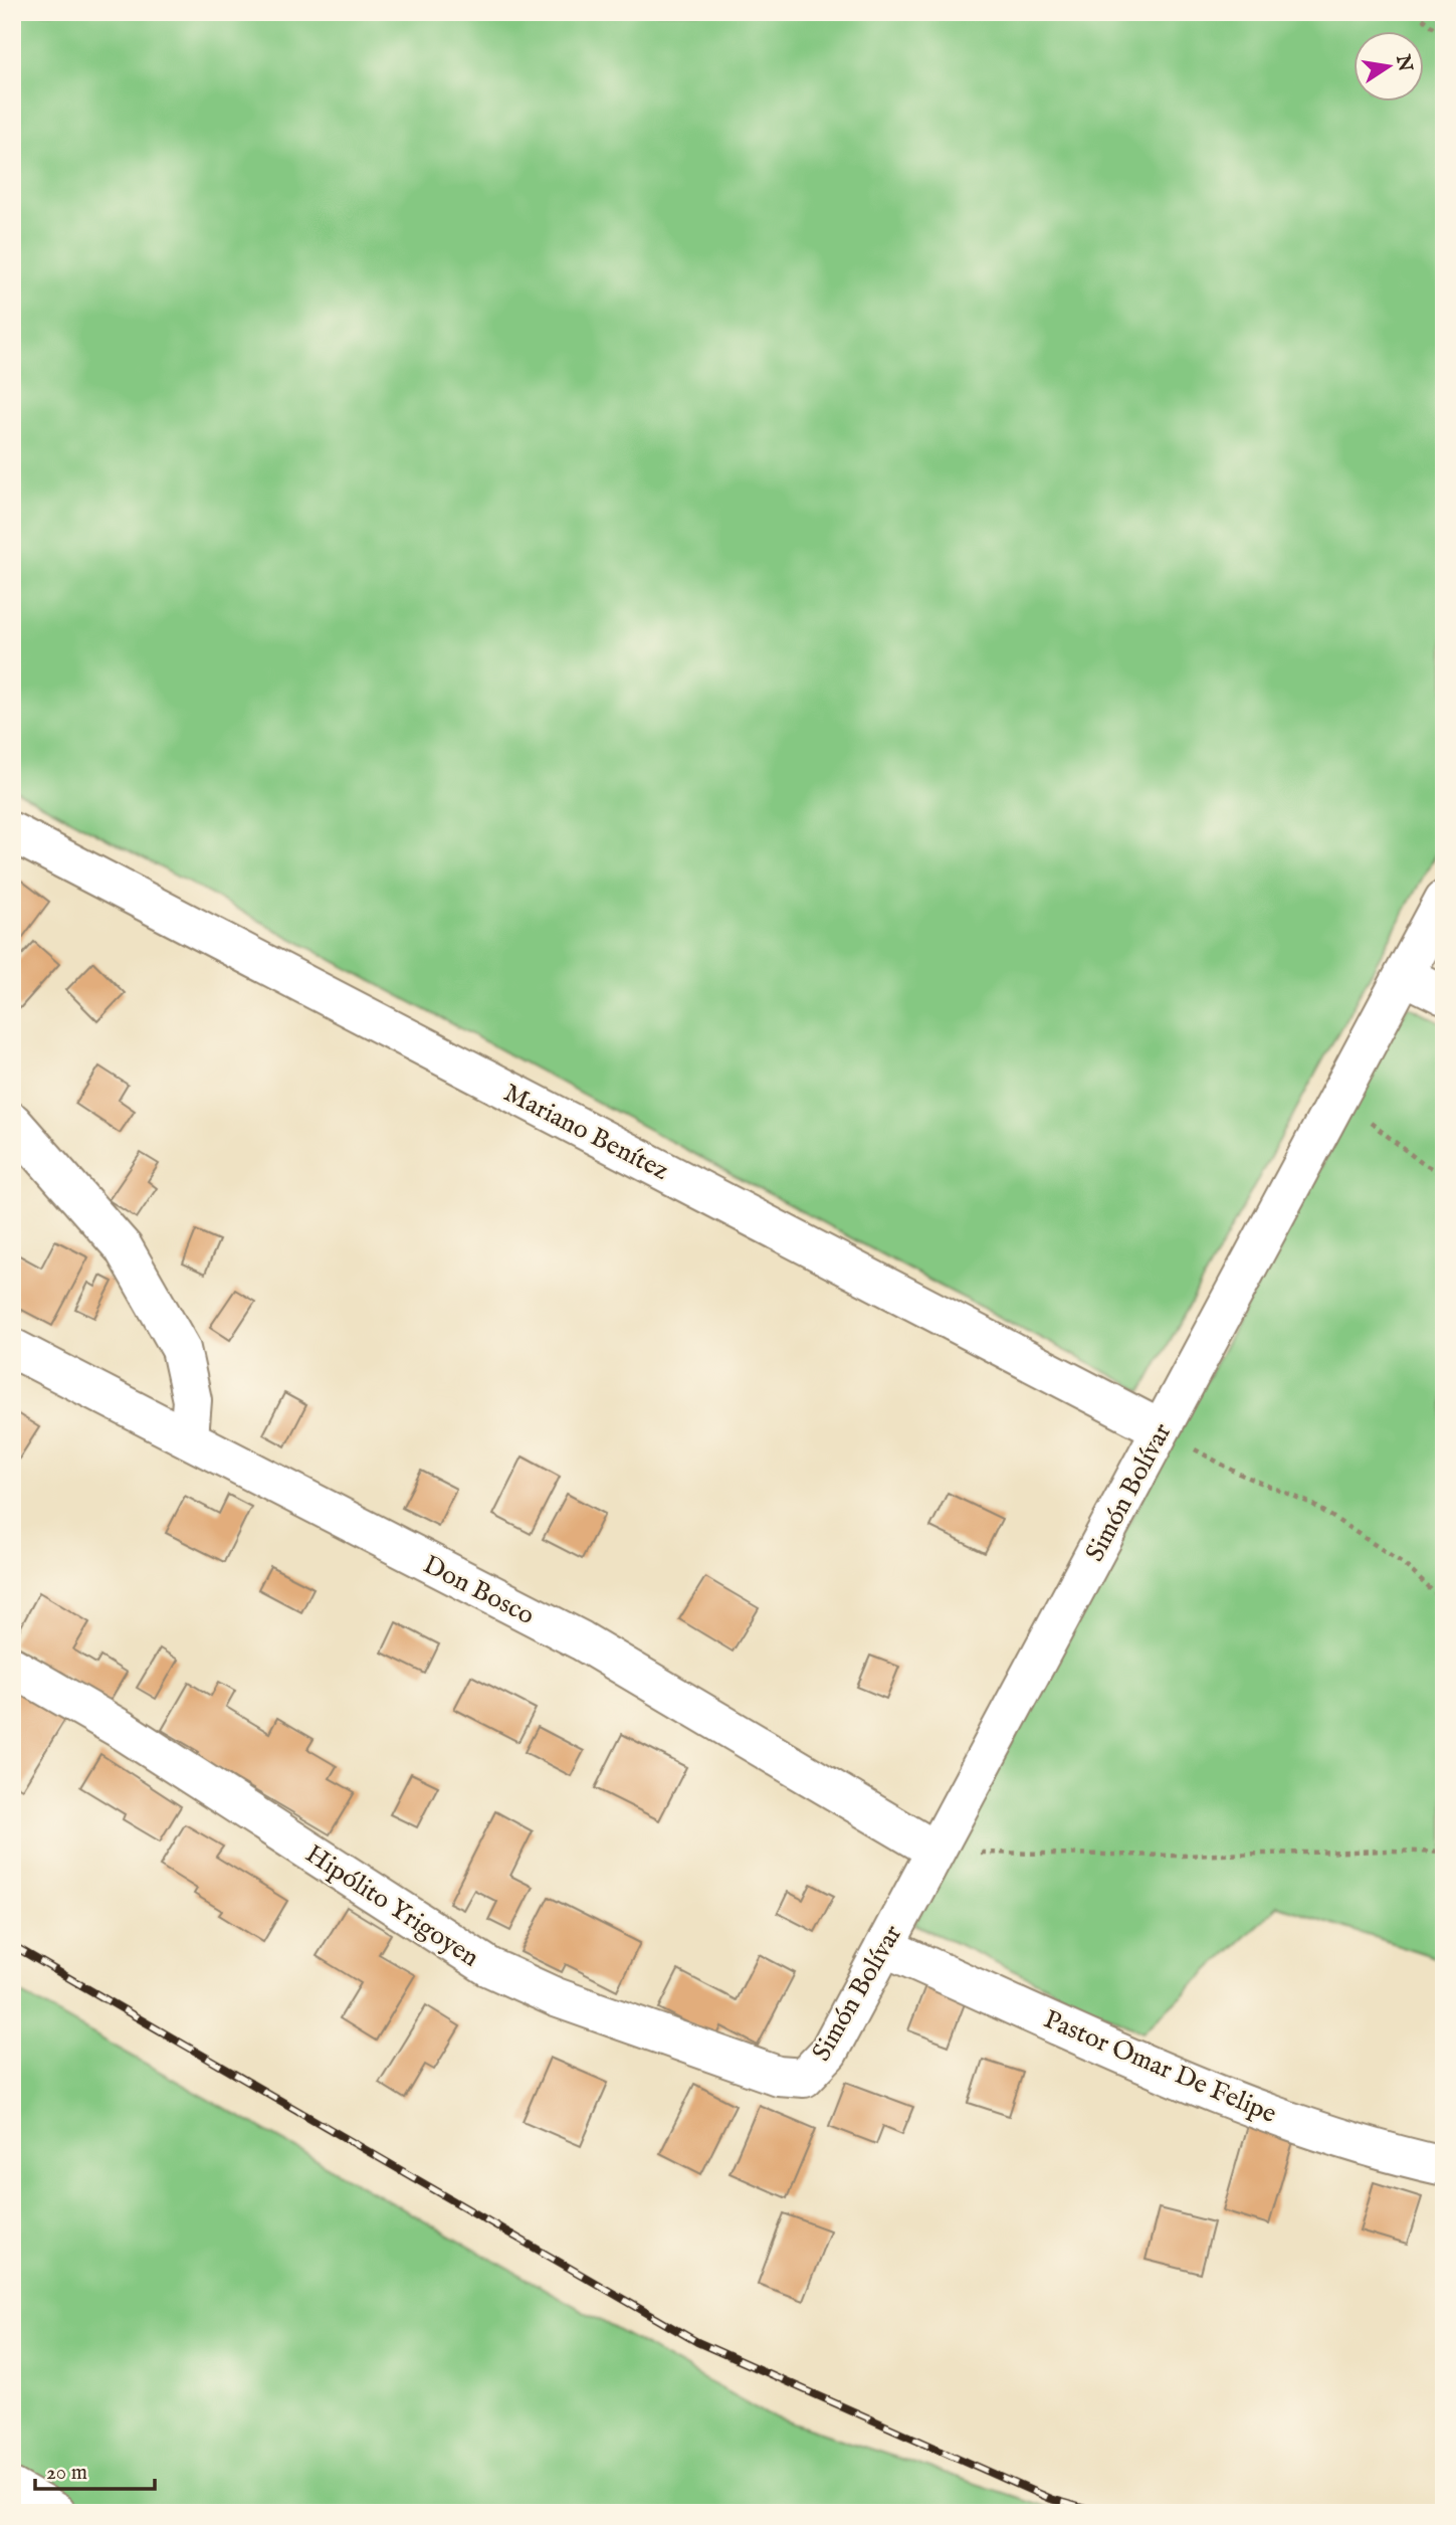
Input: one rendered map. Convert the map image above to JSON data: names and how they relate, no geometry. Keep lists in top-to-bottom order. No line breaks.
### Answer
{"streets":{"street":["Mariano Benítez","Simón Bolívar","Don Bosco","Hipólito Yrigoyen","Pastor Omar De Felipe"]},"crossings":[["Mariano Benítez","Simón Bolívar"],["Simón Bolívar","Don Bosco"],["Simón Bolívar","Hipólito Yrigoyen"],["Simón Bolívar","Pastor Omar De Felipe"]],"scale_bar":"20 m","north":"right"}
